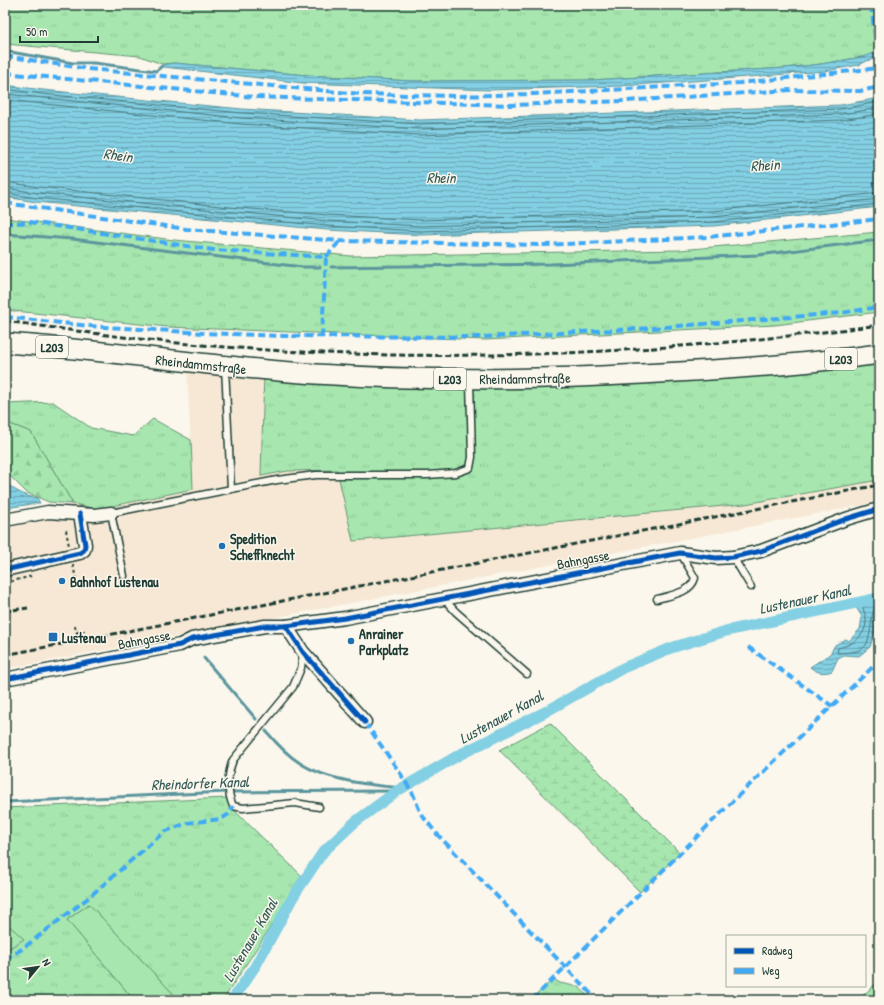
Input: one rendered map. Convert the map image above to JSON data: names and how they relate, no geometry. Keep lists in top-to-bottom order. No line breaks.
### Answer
{"streets":{"main road":["L203","Rheindammstraße"],"street":["Bahngasse"]},"water":["Rhein","Lustenauer Kanal","Rheindorfer Kanal"],"places":{"other":["Spedition Scheffknecht","Bahnhof Lustenau","Anrainer Parkplatz"],"transit":["Lustenau"]},"legend":["Radweg","Weg"],"scale_bar":"50 m","north":"top right"}
